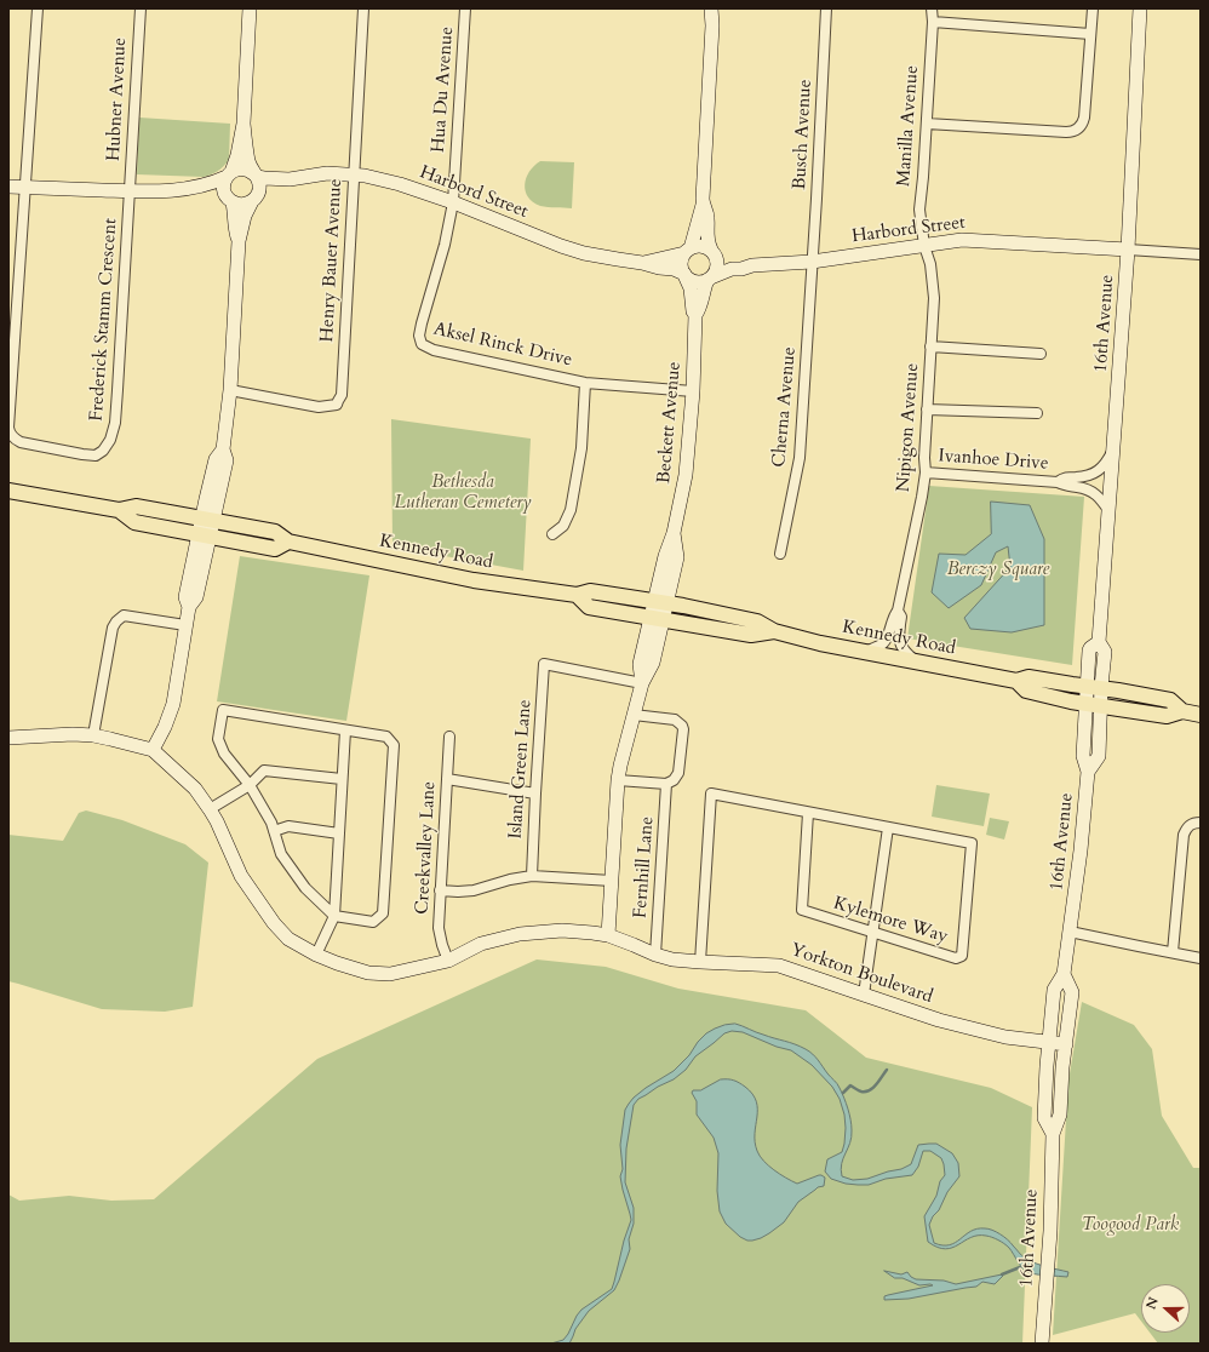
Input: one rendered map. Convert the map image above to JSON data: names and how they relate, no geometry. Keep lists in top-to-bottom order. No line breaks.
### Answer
{"streets":{"main road":["Kennedy Road"],"street":["Hua Du Avenue","Hubner Avenue","Manilla Avenue","Busch Avenue","Harbord Street","Henry Bauer Avenue","Frederick Stamm Crescent","16th Avenue","Aksel Rinck Drive","Cherna Avenue","Beckett Avenue","Nipigon Avenue","Ivanhoe Drive","Island Green Lane","Creekvalley Lane","Fernhill Lane","Kylemore Way","Yorkton Boulevard"]},"crossings":[["Hua Du Avenue","Harbord Street"],["Hua Du Avenue","Aksel Rinck Drive"],["Hubner Avenue","Frederick Stamm Crescent"],["Manilla Avenue","Harbord Street"],["Manilla Avenue","Nipigon Avenue"],["Busch Avenue","Harbord Street"],["Busch Avenue","Cherna Avenue"],["Harbord Street","Henry Bauer Avenue"],["Harbord Street","16th Avenue"],["Harbord Street","Aksel Rinck Drive"],["Harbord Street","Cherna Avenue"],["Harbord Street","Beckett Avenue"],["Harbord Street","Nipigon Avenue"],["16th Avenue","Ivanhoe Drive"],["16th Avenue","Kennedy Road"],["16th Avenue","Yorkton Boulevard"],["Aksel Rinck Drive","Beckett Avenue"],["Beckett Avenue","Kennedy Road"],["Beckett Avenue","Island Green Lane"],["Beckett Avenue","Yorkton Boulevard"],["Nipigon Avenue","Ivanhoe Drive"],["Nipigon Avenue","Kennedy Road"],["Creekvalley Lane","Yorkton Boulevard"],["Fernhill Lane","Yorkton Boulevard"],["Kylemore Way","Yorkton Boulevard"]],"parks":["Bethesda Lutheran Cemetery","Berczy Square","Toogood Park"],"north":"left"}
